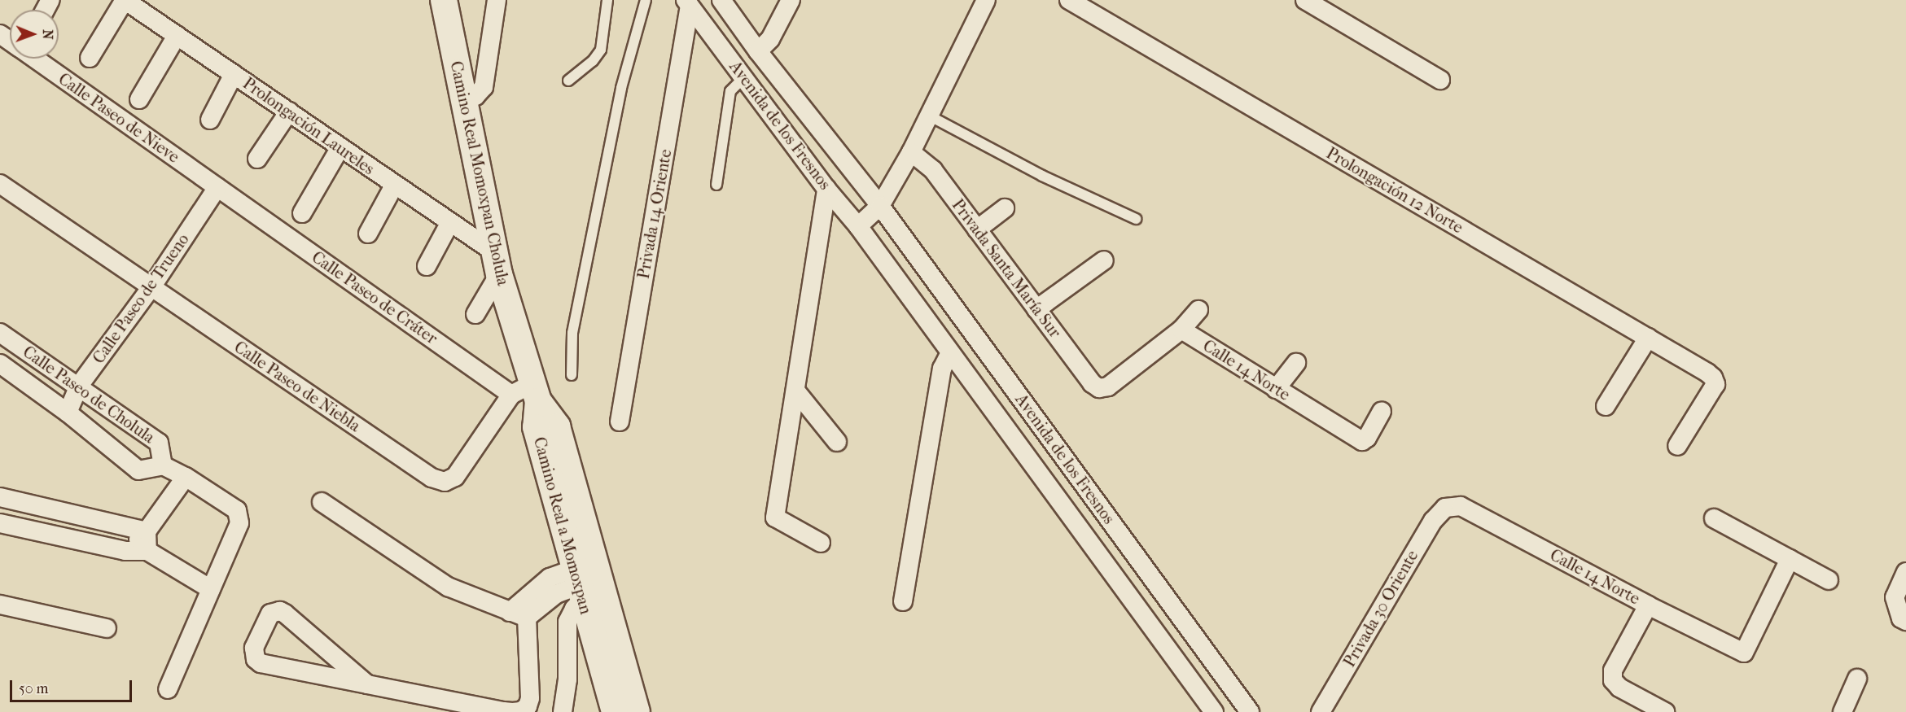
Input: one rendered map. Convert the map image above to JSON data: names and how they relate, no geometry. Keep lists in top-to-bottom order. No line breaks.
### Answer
{"streets":{"street":["Calle Paseo de Nieve","Avenida de los Fresnos","Prolongación Laureles","Camino Real Momoxpan Cholula","Prolongación 12 Norte","Privada 14 Oriente","Privada Santa María Sur","Calle Paseo de Cráter","Calle Paseo de Trueno","Calle 14 Norte","Calle Paseo de Niebla","Calle Paseo de Cholula","Camino Real a Momoxpan","Privada 30 Oriente"]},"crossings":[["Calle Paseo de Nieve","Calle Paseo de Cráter"],["Calle Paseo de Nieve","Calle Paseo de Trueno"],["Avenida de los Fresnos","Privada 14 Oriente"],["Prolongación Laureles","Camino Real Momoxpan Cholula"],["Camino Real Momoxpan Cholula","Calle Paseo de Cráter"],["Camino Real Momoxpan Cholula","Calle Paseo de Niebla"],["Camino Real Momoxpan Cholula","Camino Real a Momoxpan"],["Privada Santa María Sur","Calle 14 Norte"],["Calle Paseo de Cráter","Calle Paseo de Trueno"],["Calle Paseo de Cráter","Calle Paseo de Niebla"],["Calle Paseo de Cráter","Camino Real a Momoxpan"],["Calle Paseo de Trueno","Calle Paseo de Niebla"],["Calle Paseo de Trueno","Calle Paseo de Cholula"],["Calle 14 Norte","Privada 30 Oriente"],["Calle Paseo de Niebla","Camino Real a Momoxpan"]],"scale_bar":"50 m","north":"right"}
